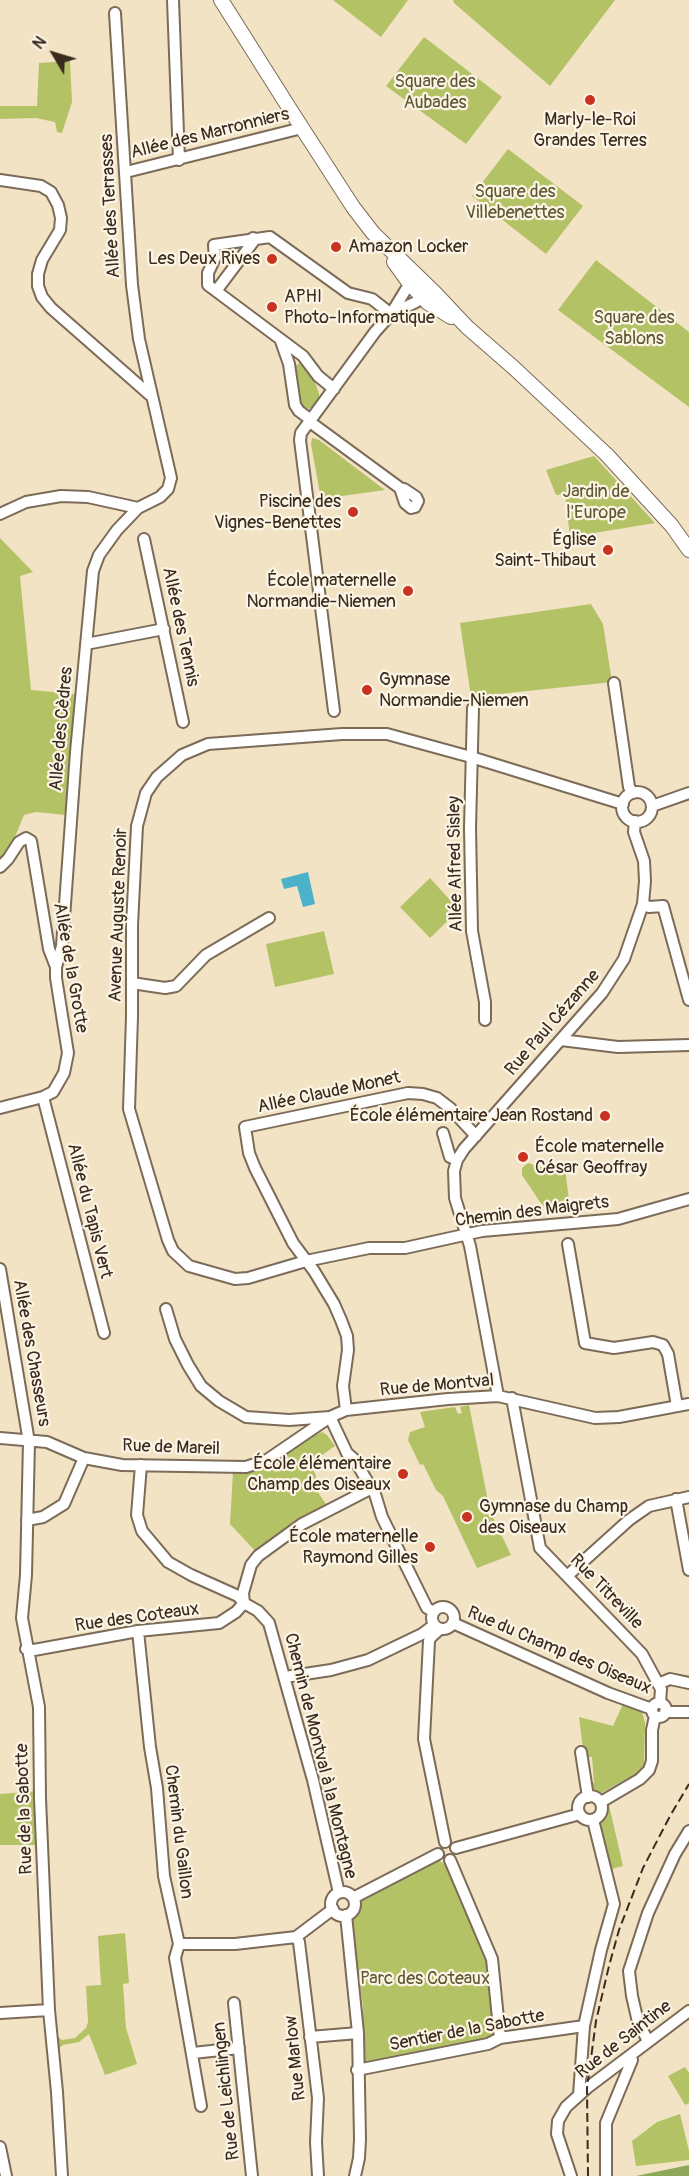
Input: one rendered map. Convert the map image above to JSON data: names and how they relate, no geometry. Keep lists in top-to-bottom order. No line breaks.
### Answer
{"streets":{"street":["Allée des Marronniers","Allée des Terrasses","Allée des Tennis","Allée des Cèdres","Allée Alfred Sisley","Avenue Auguste Renoir","Allée de la Grotte","Rue Paul Cézanne","Allée Claude Monet","Allée du Tapis Vert","Chemin des Maigrets","Allée des Chasseurs","Rue de Montval","Rue de Mareil","Rue Titreville","Rue des Coteaux","Rue du Champ des Oiseaux","Chemin de Montval à la Montagne","Rue de la Sabotte","Chemin du Gaillon","Sentier de la Sabotte","Rue de Saintine","Rue Marlow","Rue de Leichlingen"]},"crossings":[["Allée des Marronniers","Allée des Terrasses"],["Allée des Terrasses","Allée des Cèdres"],["Allée des Cèdres","Allée de la Grotte"],["Allée Alfred Sisley","Avenue Auguste Renoir"],["Avenue Auguste Renoir","Rue Paul Cézanne"],["Avenue Auguste Renoir","Allée Claude Monet"],["Avenue Auguste Renoir","Chemin des Maigrets"],["Allée de la Grotte","Allée du Tapis Vert"],["Rue Paul Cézanne","Allée Claude Monet"],["Allée Claude Monet","Chemin des Maigrets"],["Allée des Chasseurs","Rue de Mareil"],["Allée des Chasseurs","Rue de la Sabotte"],["Rue de Montval","Rue de Mareil"],["Rue de Montval","Rue Titreville"],["Rue de Mareil","Chemin de Montval à la Montagne"],["Rue de Mareil","Rue de la Sabotte"],["Rue Titreville","Rue du Champ des Oiseaux"],["Rue des Coteaux","Chemin de Montval à la Montagne"],["Rue des Coteaux","Rue de la Sabotte"],["Rue des Coteaux","Chemin du Gaillon"]],"parks":["Square des Aubades","Square des Villebenettes","Square des Sablons","Jardin de l'Europe","Parc des Coteaux"],"places":["Marly-le-Roi Grandes Terres","Amazon Locker","Les Deux Rives","APHI Photo-Informatique","Piscine des Vignes-Benettes","Église Saint-Thibaut","École maternelle Normandie-Niemen","Gymnase Normandie-Niemen","École élémentaire Jean Rostand","École maternelle César Geoffray","École élémentaire Champ des Oiseaux","Gymnase du Champ des Oiseaux","École maternelle Raymond Gilles"],"north":"top left"}
